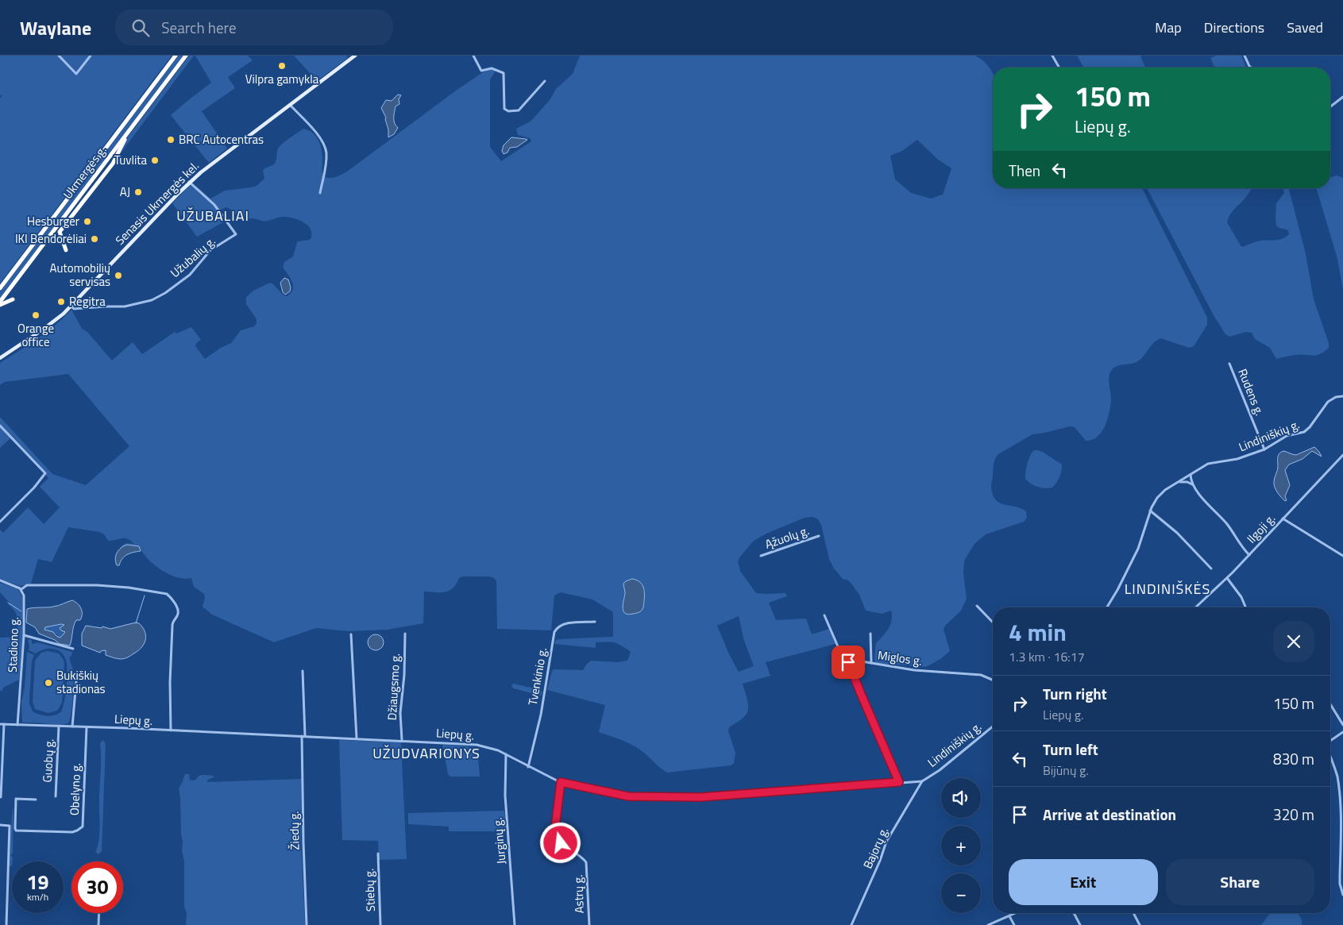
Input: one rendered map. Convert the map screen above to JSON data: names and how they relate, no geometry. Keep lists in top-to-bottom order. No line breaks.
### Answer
{"streets":{"highway":["Ukmergės g."],"main road":["Senasis Ukmergės kel."],"street":["Užubalių g.","Rudens g.","Lindiniškių g.","Ilgoji g.","Ąžuolų g.","Stadiono g.","Miglos g.","Tvenkinio g.","Džiaugsmo g.","Liepų g.","Guobų g.","Obelyno g.","Žiedų g.","Jurginų g.","Bajorų g.","Stiebų g.","Astrų g."]},"crossings":[["Senasis Ukmergės kel.","Užubalių g."],["Rudens g.","Lindiniškių g."],["Lindiniškių g.","Liepų g."],["Lindiniškių g.","Bajorų g."],["Stadiono g.","Liepų g."],["Tvenkinio g.","Liepų g."],["Džiaugsmo g.","Liepų g."],["Liepų g.","Guobų g."],["Liepų g.","Obelyno g."],["Liepų g.","Žiedų g."],["Liepų g.","Jurginų g."],["Liepų g.","Bajorų g."],["Liepų g.","Astrų g."]],"districts":["UŽUBALIAI","LINDINIŠKĖS","UŽUDVARIONYS"],"places":["Vilpra gamykla","BRC Autocentras","Tuvlita","AJ","Hesburger","IKI Bendorėliai","Automobilių servisas","Regitra","Orange office","Bukiškių stadionas"],"page":{"header":"Waylane","search":"Search here","nav":["Map","Directions","Saved"],"turn":["150 m","Liepų g."],"then":"Then","heading":["4 min","1.3 km · 16:17"],"list":[{"name":"Turn right","note":"Liepų g.","value":"150 m"},{"name":"Turn left","note":"Bijūnų g.","value":"830 m"},{"name":"Arrive at destination","value":"320 m"}],"map_buttons":["+","−"],"buttons":["Exit","Share"],"speed":"19 km/h","limit":"30"}}
